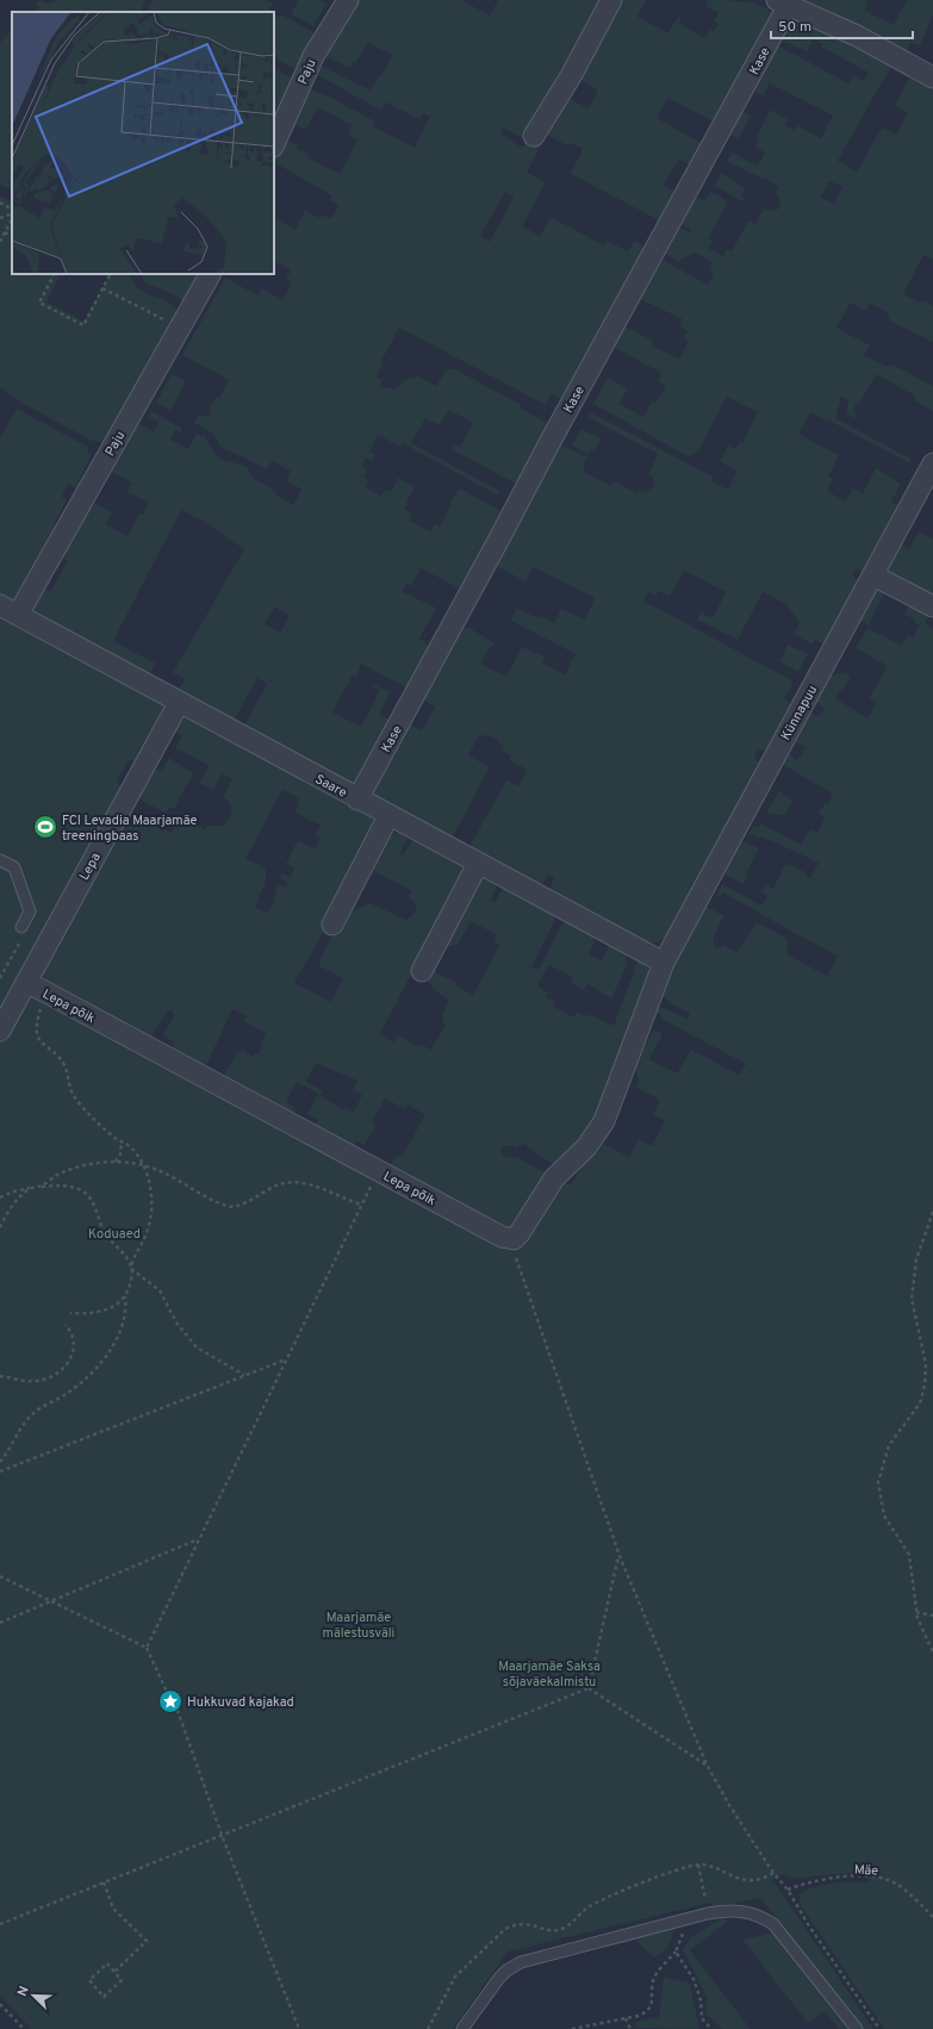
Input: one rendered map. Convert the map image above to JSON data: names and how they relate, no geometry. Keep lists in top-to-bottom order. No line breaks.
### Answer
{"streets":{"street":["Kase","Paju","Künnapuu","Saare","Lepa","Lepa põik"],"path":["Mäe"]},"crossings":[["Kase","Saare"],["Paju","Saare"],["Künnapuu","Saare"],["Saare","Lepa"],["Lepa","Lepa põik"]],"parks":["Koduaed","Maarjamäe mälestusväli","Maarjamäe Saksa sõjaväekalmistu"],"places":{"sports":["FCI Levadia Maarjamäe treeningbaas"],"place":["Hukkuvad kajakad"]},"scale_bar":"50 m","north":"top left"}
